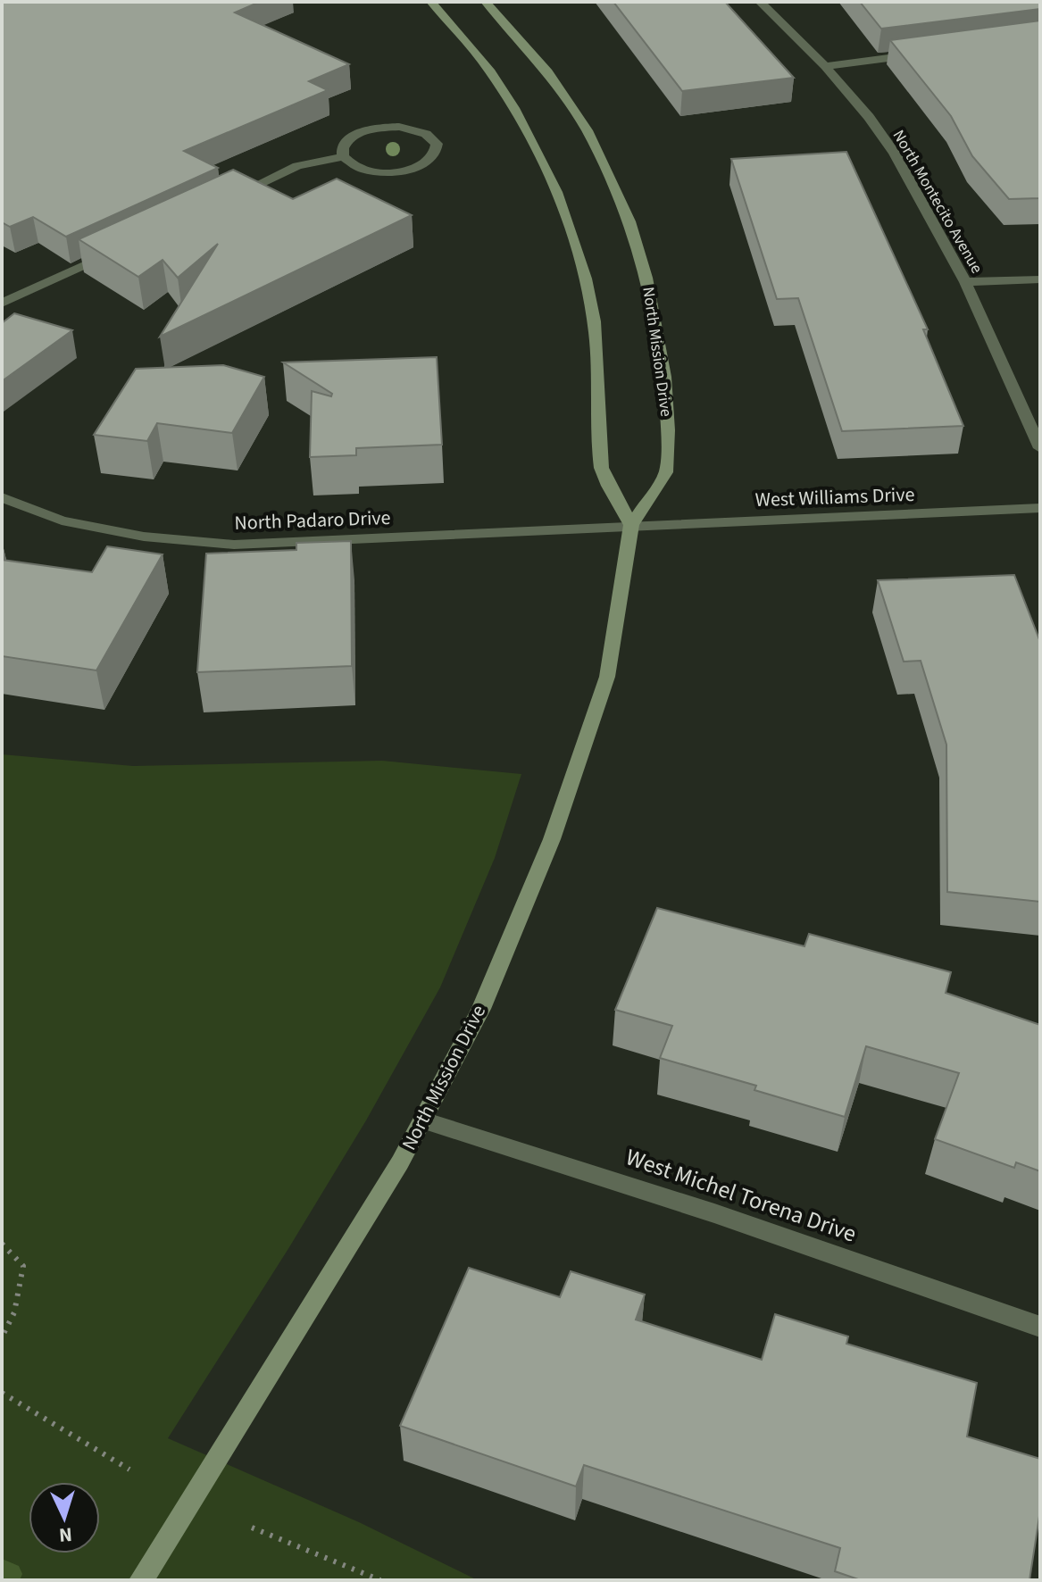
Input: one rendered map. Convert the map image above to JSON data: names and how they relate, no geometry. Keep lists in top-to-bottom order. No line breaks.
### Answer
{"streets":{"street":["North Montecito Avenue","North Mission Drive","West Williams Drive","North Padaro Drive","West Michel Torena Drive"]},"crossings":[["North Mission Drive","West Williams Drive"],["North Mission Drive","North Padaro Drive"],["North Mission Drive","West Michel Torena Drive"],["West Williams Drive","North Padaro Drive"]],"north":"bottom"}
